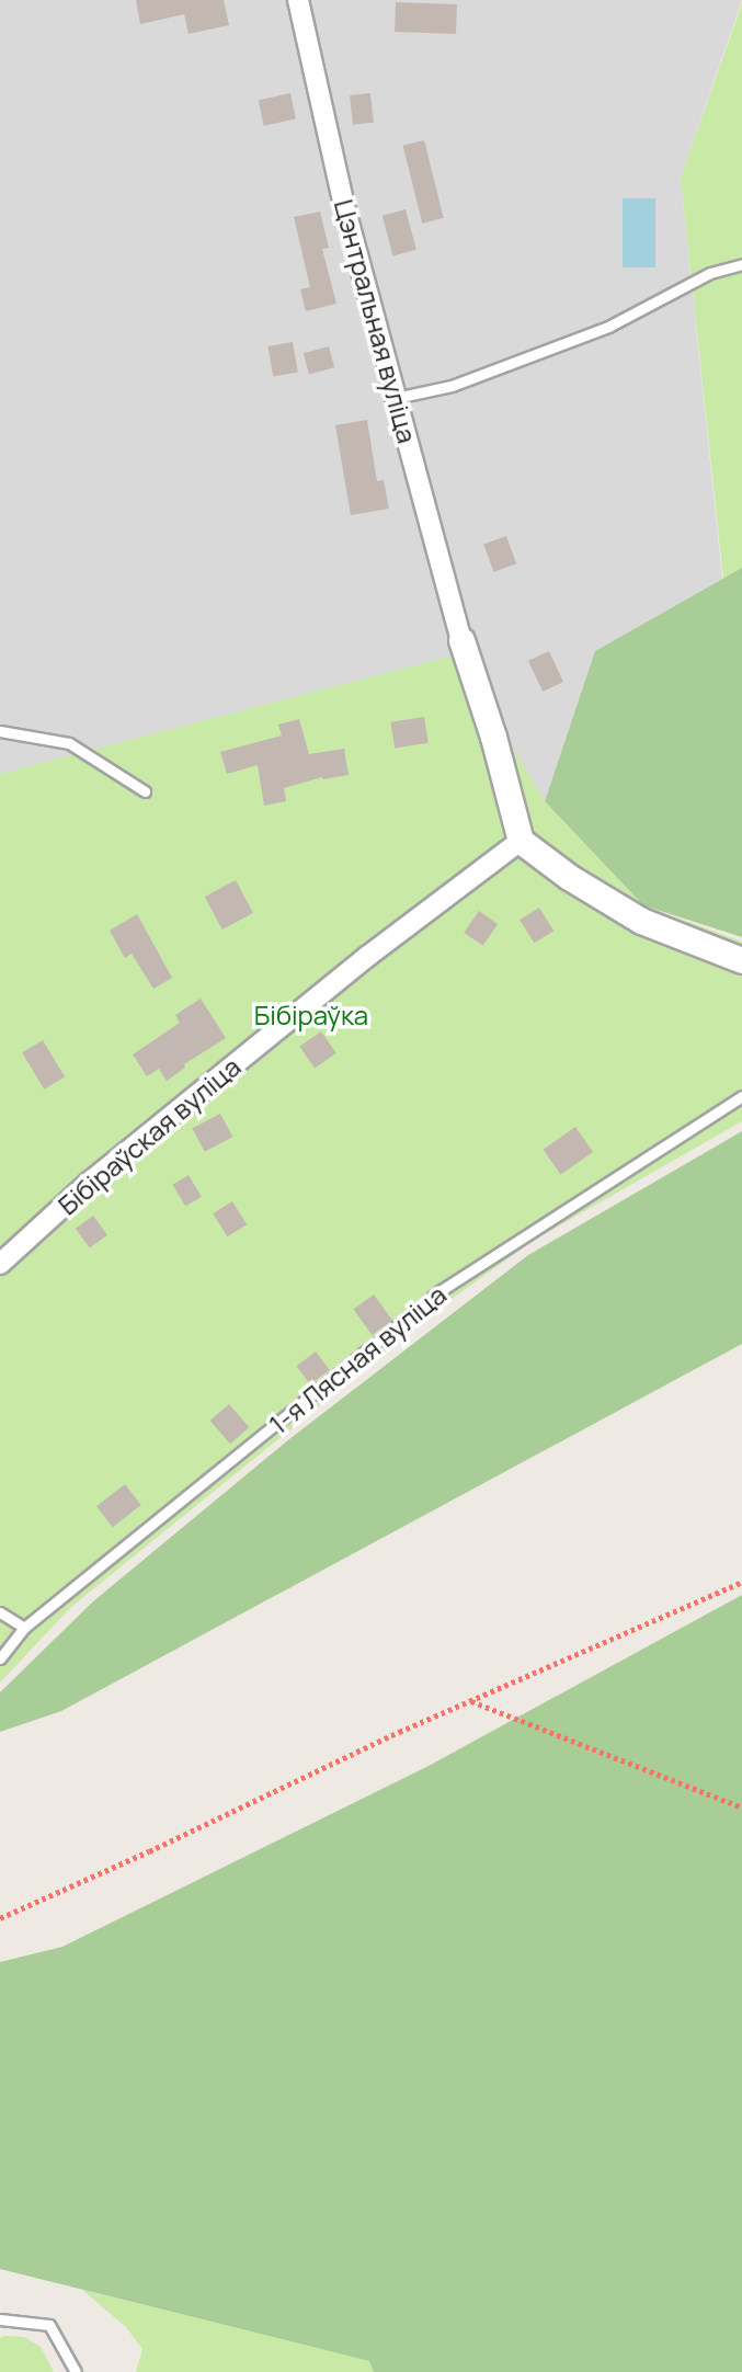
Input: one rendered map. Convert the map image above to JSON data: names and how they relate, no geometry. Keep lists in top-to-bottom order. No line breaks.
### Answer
{"streets":{"street":["Цэнтральная вуліца","Бібіраўская вуліца"],"lane":["1-я Лясная вуліца"]},"parks":["Бібіраўка"]}
